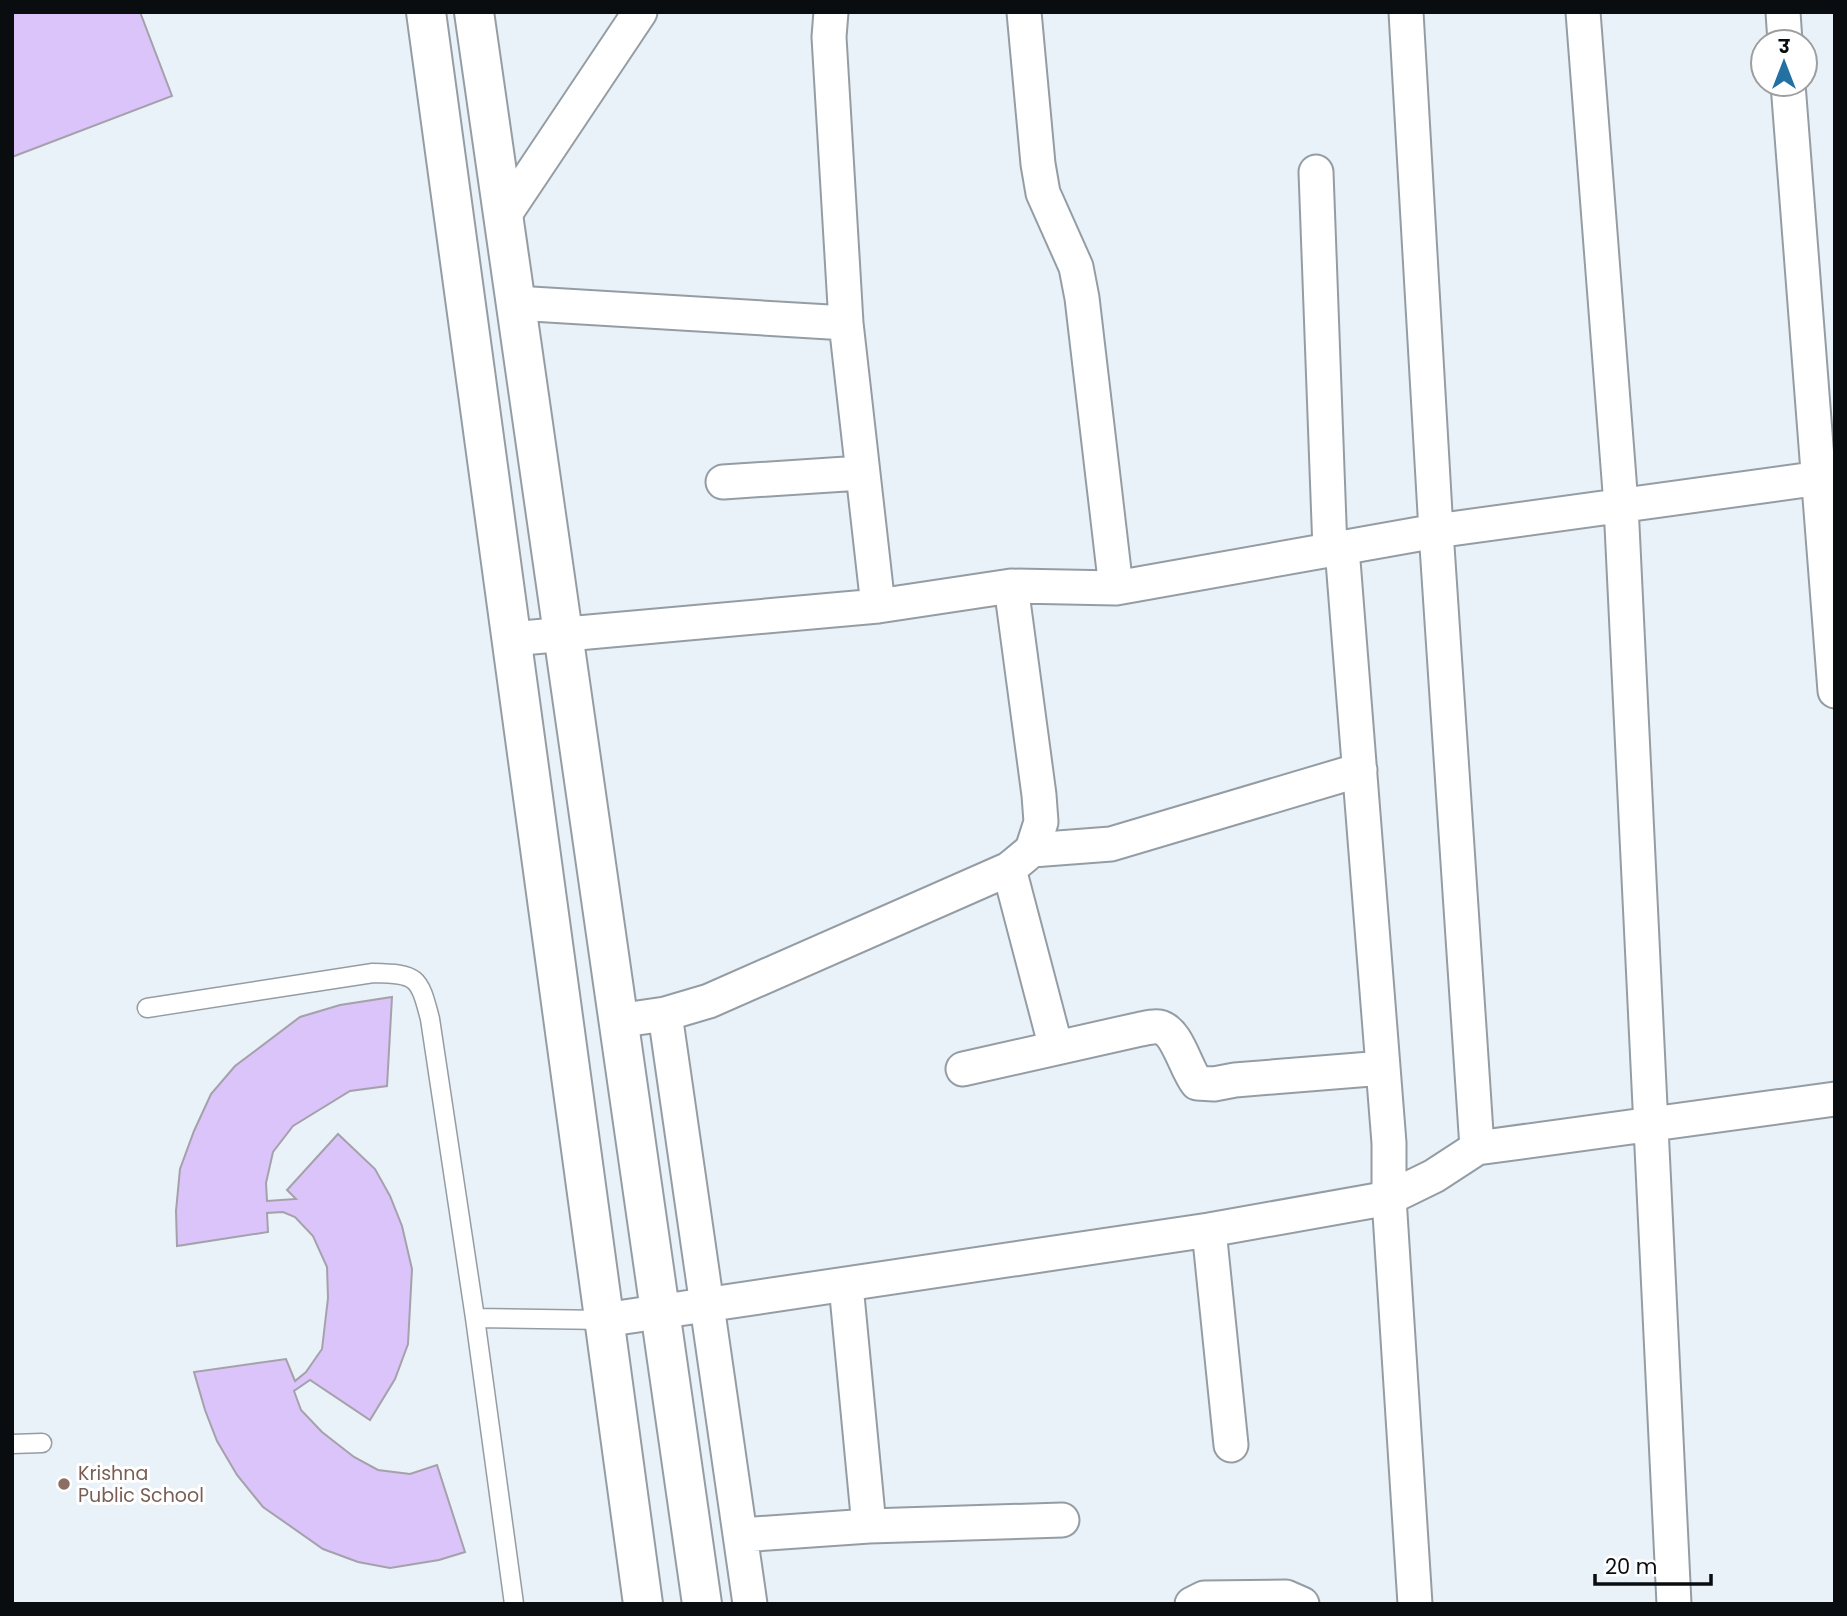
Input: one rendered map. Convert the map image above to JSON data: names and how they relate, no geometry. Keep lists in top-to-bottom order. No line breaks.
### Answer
{"places":["Krishna Public School"],"scale_bar":"20 m","north":"top"}
